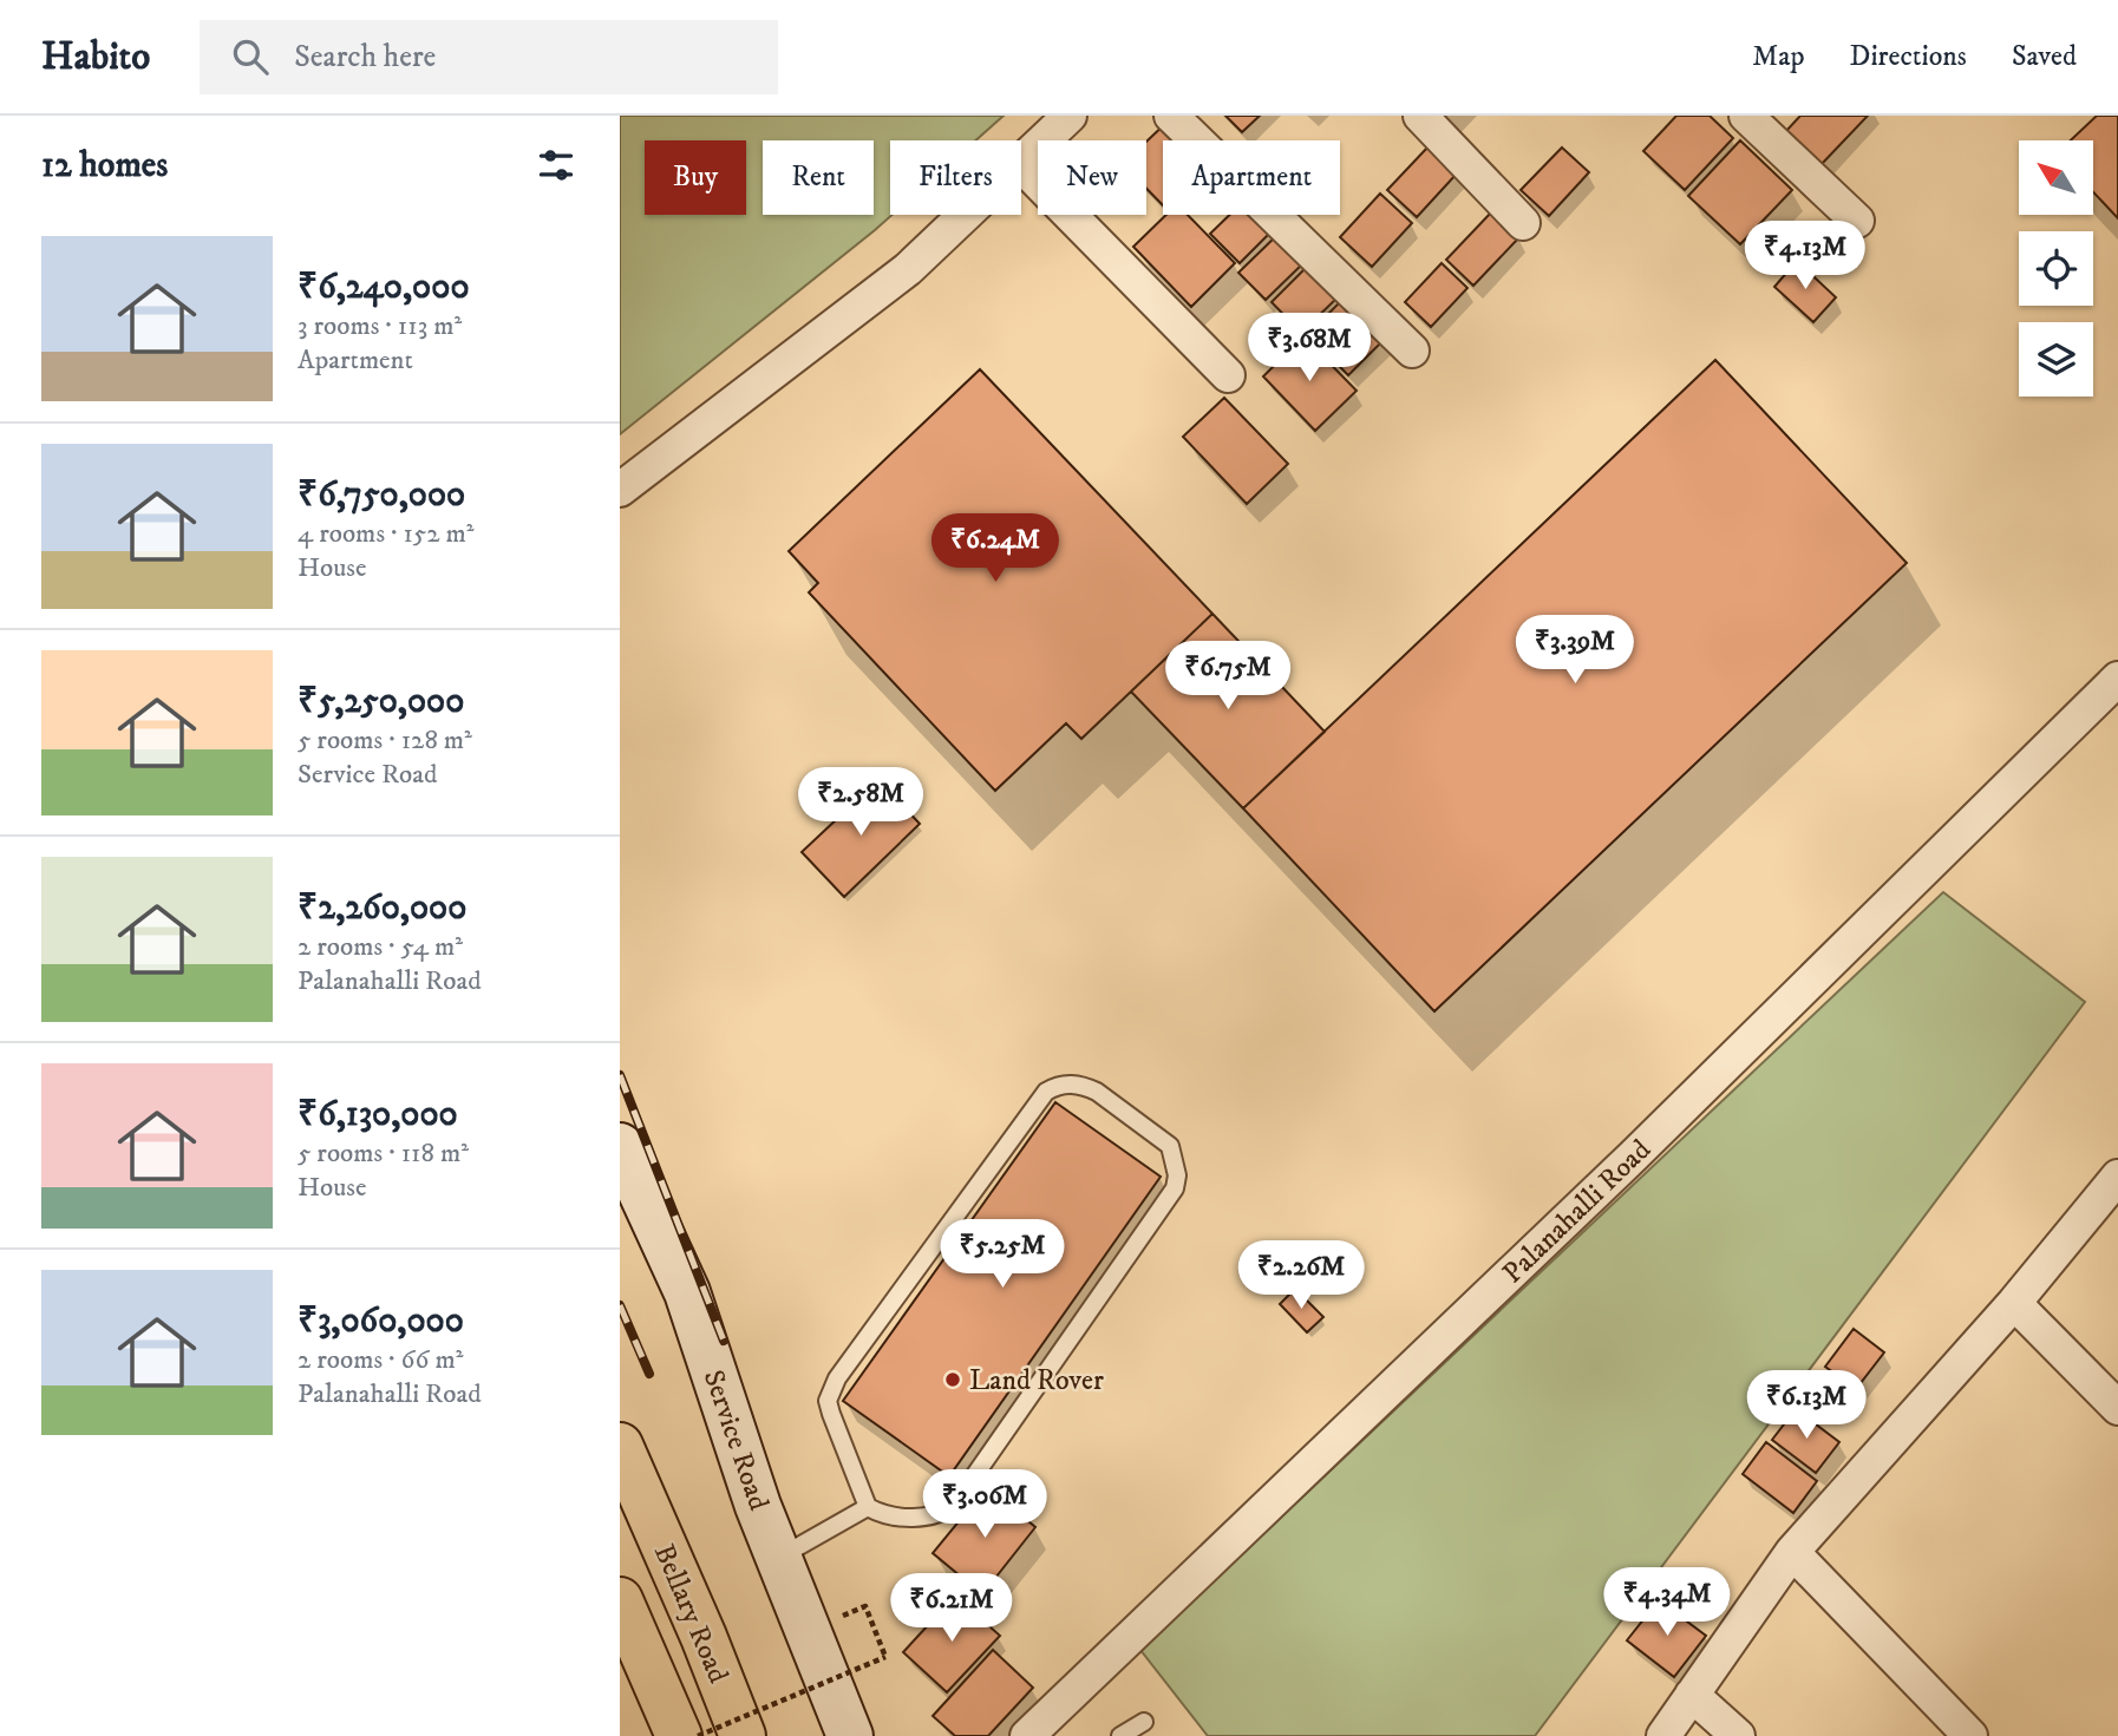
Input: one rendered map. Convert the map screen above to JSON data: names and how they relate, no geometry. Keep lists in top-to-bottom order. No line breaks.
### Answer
{"streets":{"highway":["Bellary Road"],"main road":["Service Road"],"street":["Palanahalli Road"]},"places":["Land Rover"],"north":"top left","page":{"header":"Habito","search":"Search here","nav":["Map","Directions","Saved"],"heading":"12 homes","chip":["Buy","Rent","Filters","New","Apartment"],"list":[{"name":"₹6,240,000","note":"3 rooms · 113 m² · Apartment"},{"name":"₹6,750,000","note":"4 rooms · 152 m² · House"},{"name":"₹5,250,000","note":"5 rooms · 128 m² · Service Road"},{"name":"₹2,260,000","note":"2 rooms · 54 m² · Palanahalli Road"},{"name":"₹6,130,000","note":"5 rooms · 118 m² · House"},{"name":"₹3,060,000","note":"2 rooms · 66 m² · Palanahalli Road"}],"price":["₹4.13M","₹3.68M","₹6.24M","₹3.39M","₹6.75M","₹2.58M","₹5.25M","₹2.26M","₹6.13M","₹3.06M","₹4.34M","₹6.21M"]}}
